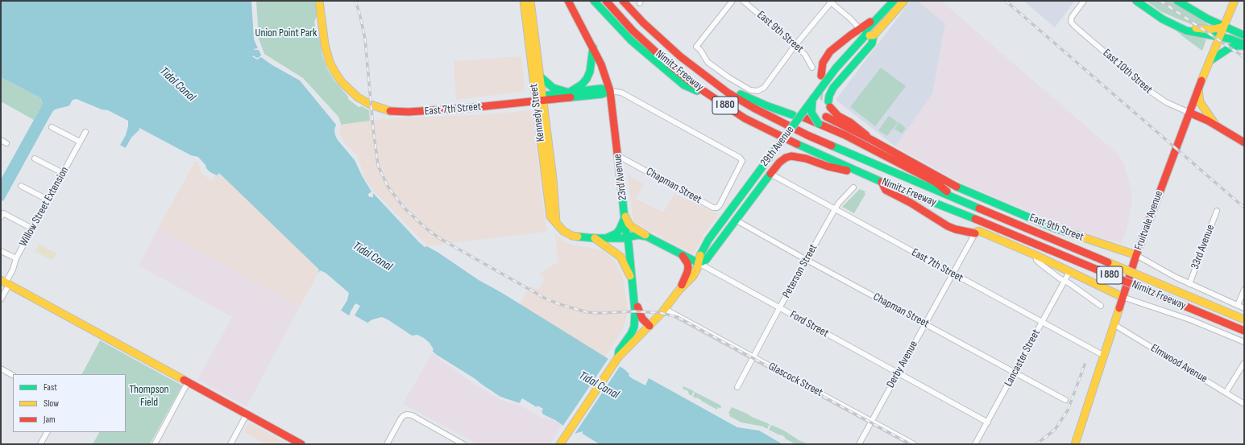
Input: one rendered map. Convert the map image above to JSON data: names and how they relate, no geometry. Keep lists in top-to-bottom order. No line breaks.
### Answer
{"streets":{"main road":["East 9th Street","Nimitz Freeway","I 880","East 7th Street","Kennedy Street","29th Avenue","23rd Avenue","Fruitvale Avenue","Ford Street"],"street":["East 10th Street","Chapman Street","Willow Street Extension","33rd Avenue","Peterson Street","Lancaster Street","Elmwood Avenue","Derby Avenue","Glascock Street"]},"crossings":[["East 9th Street","Fruitvale Avenue"],["East 9th Street","33rd Avenue"],["Nimitz Freeway","29th Avenue"],["East 10th Street","Fruitvale Avenue"],["East 7th Street","Kennedy Street"],["East 7th Street","29th Avenue"],["East 7th Street","23rd Avenue"],["East 7th Street","Chapman Street"],["East 7th Street","Fruitvale Avenue"],["East 7th Street","Peterson Street"],["East 7th Street","Lancaster Street"],["East 7th Street","Derby Avenue"],["Kennedy Street","23rd Avenue"],["Kennedy Street","Ford Street"],["29th Avenue","23rd Avenue"],["29th Avenue","Chapman Street"],["29th Avenue","Ford Street"],["29th Avenue","Glascock Street"],["23rd Avenue","Chapman Street"],["23rd Avenue","Ford Street"],["Chapman Street","Peterson Street"],["Chapman Street","Lancaster Street"],["Chapman Street","Derby Avenue"],["Fruitvale Avenue","Elmwood Avenue"],["Peterson Street","Ford Street"],["Peterson Street","Glascock Street"],["Ford Street","Lancaster Street"],["Ford Street","Derby Avenue"],["Derby Avenue","Glascock Street"]],"water":["Tidal Canal"],"parks":["Union Point Park","Thompson Field"],"legend":["Fast","Slow","Jam"]}
